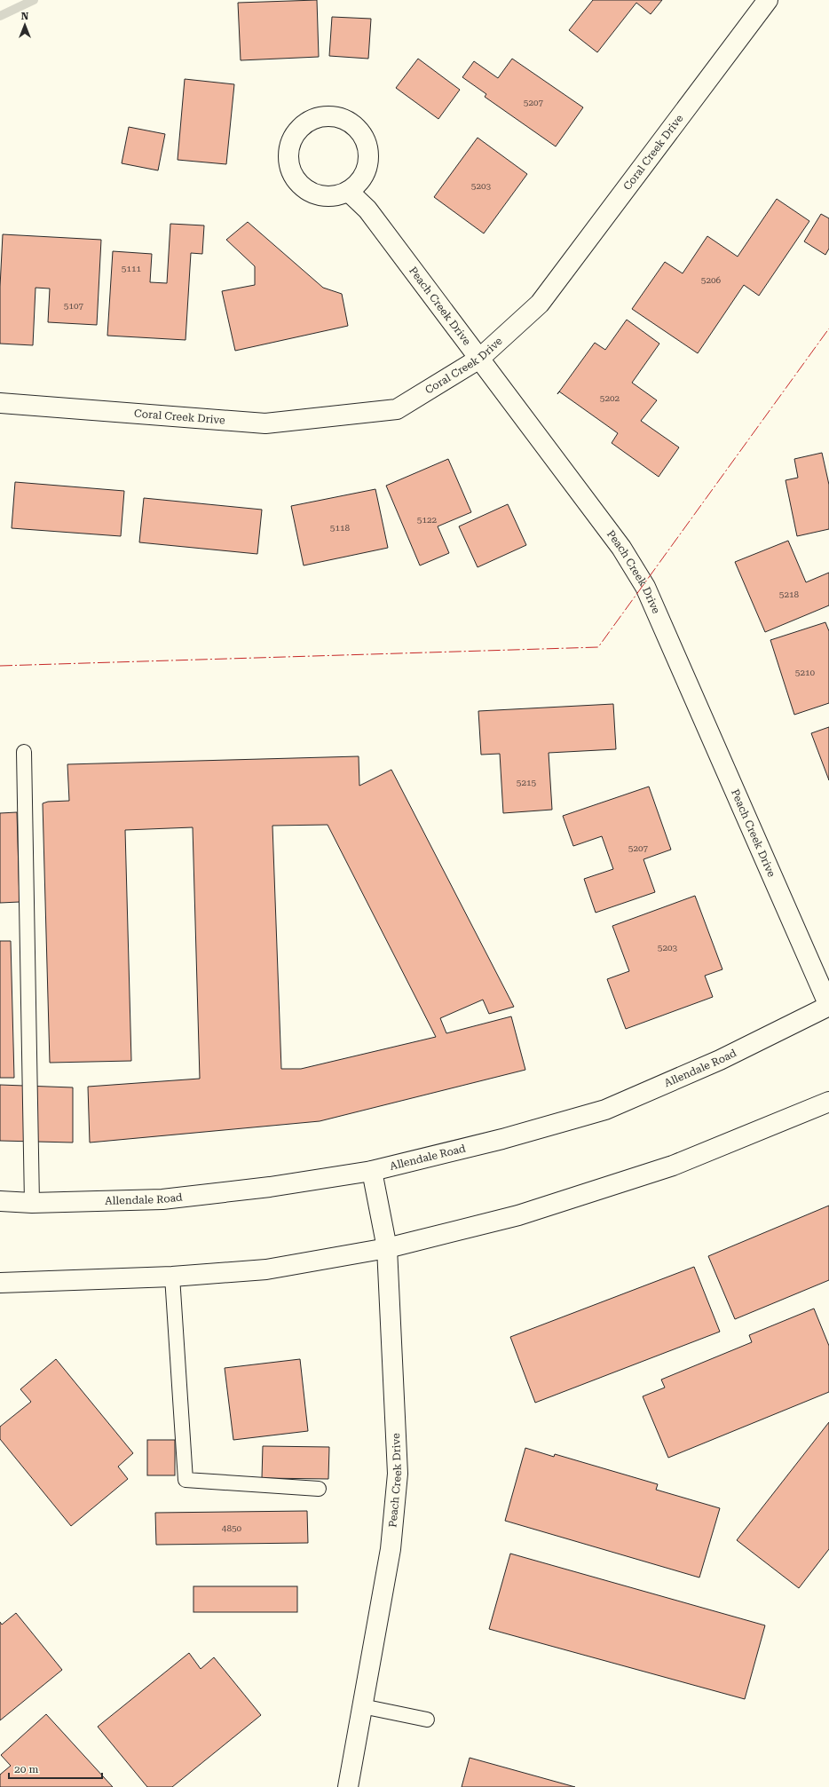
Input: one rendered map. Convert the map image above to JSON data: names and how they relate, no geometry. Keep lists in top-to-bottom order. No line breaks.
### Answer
{"streets":{"street":["Coral Creek Drive","Peach Creek Drive","Allendale Road"]},"crossings":[["Coral Creek Drive","Peach Creek Drive"],["Peach Creek Drive","Allendale Road"]],"house_numbers":["5207","5203","5111","5206","5107","5202","5122","5118","5218","5210","5215","5207","5203","4850"],"scale_bar":"20 m","north":"top"}
